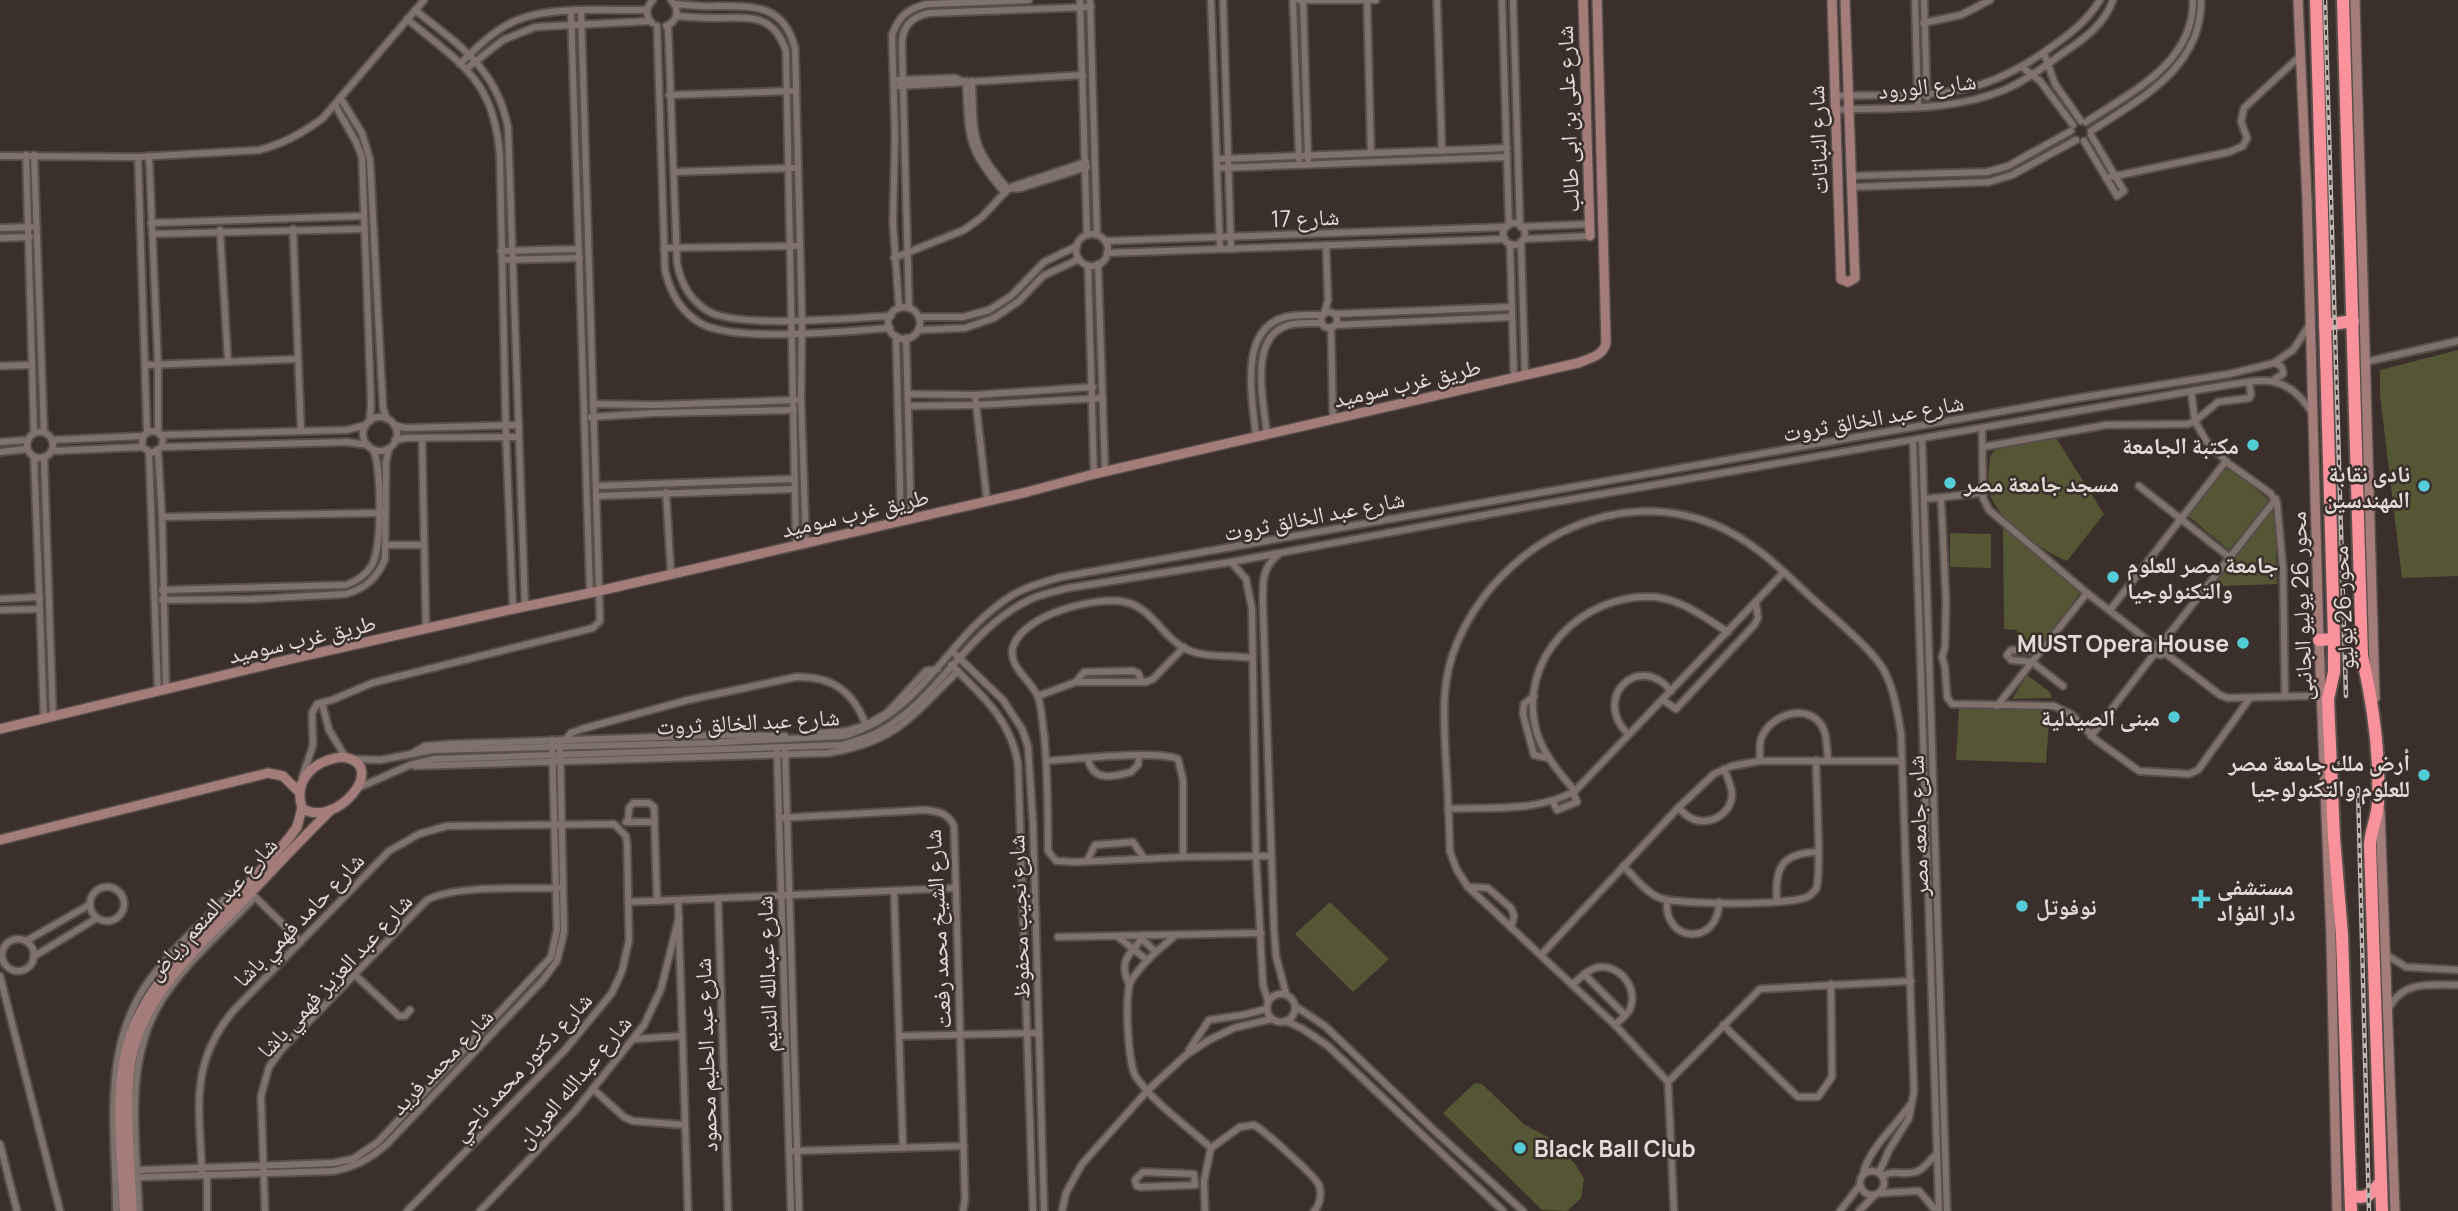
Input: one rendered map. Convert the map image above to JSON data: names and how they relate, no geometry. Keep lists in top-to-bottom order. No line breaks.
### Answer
{"streets":{"highway":["محور 26 يوليو"],"street":["شارع الورود","شارع على بن ابى طالب","شارع النباتات","شارع 17","طريق غرب سوميد","شارع عبد الخالق ثروت","محور 26 يوليو الجانبى","شارع جامعه مصر","شارع عبد المنعم رياض","شارع نجيب محفوظ","شارع حامد فهمي باشا","شارع الشيخ محمد رفعت","شارع عبدالله النديم","شارع عبد العزيز فهمي باشا","شارع عبد الحليم محمود","شارع محمد فريد","شارع دكتور محمد ناجي","شارع عبدالله العريان"]},"crossings":[["شارع الورود","شارع النباتات"],["شارع على بن ابى طالب","طريق غرب سوميد"],["شارع عبد الخالق ثروت","محور 26 يوليو الجانبى"],["شارع عبد الخالق ثروت","شارع جامعه مصر"],["شارع عبد الخالق ثروت","شارع عبد المنعم رياض"],["شارع عبد الخالق ثروت","شارع نجيب محفوظ"],["شارع عبد الخالق ثروت","شارع عبدالله النديم"],["شارع عبد الخالق ثروت","شارع محمد فريد"],["محور 26 يوليو الجانبى","محور 26 يوليو"],["شارع عبد المنعم رياض","شارع محمد فريد"],["شارع حامد فهمي باشا","شارع محمد فريد"],["شارع الشيخ محمد رفعت","شارع عبدالله النديم"],["شارع عبد العزيز فهمي باشا","شارع محمد فريد"]],"places":{"other":["مكتبة الجامعة","مسجد جامعة مصر","نادى نقابة المهندسين","جامعة مصر للعلوم والتكنولوجيا","MUST Opera House","مبنى الصيدلية","أرض ملك جامعة مصر للعلوم والتكنولوجيا","نوفوتل","Black Ball Club"],"health":["مستشفى دار الفؤاد"]}}
